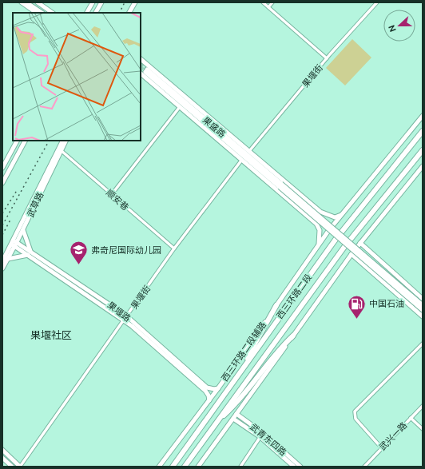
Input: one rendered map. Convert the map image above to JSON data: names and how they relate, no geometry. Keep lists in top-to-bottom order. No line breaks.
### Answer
{"streets":{"highway":["西三环路二段"],"street":["果堰街","果盛路","顺安巷","武草路","果堰路","西三环路二段辅路","武兴一路","武青东四路"]},"crossings":[["果堰街","顺安巷"],["果堰街","果堰路"],["顺安巷","武草路"],["武草路","果堰路"],["果堰路","西三环路二段辅路"]],"districts":["果堰社区"],"places":{"school or university":["弗奇尼国际幼儿园"],"fuel station":["中国石油"]},"north":"left"}
